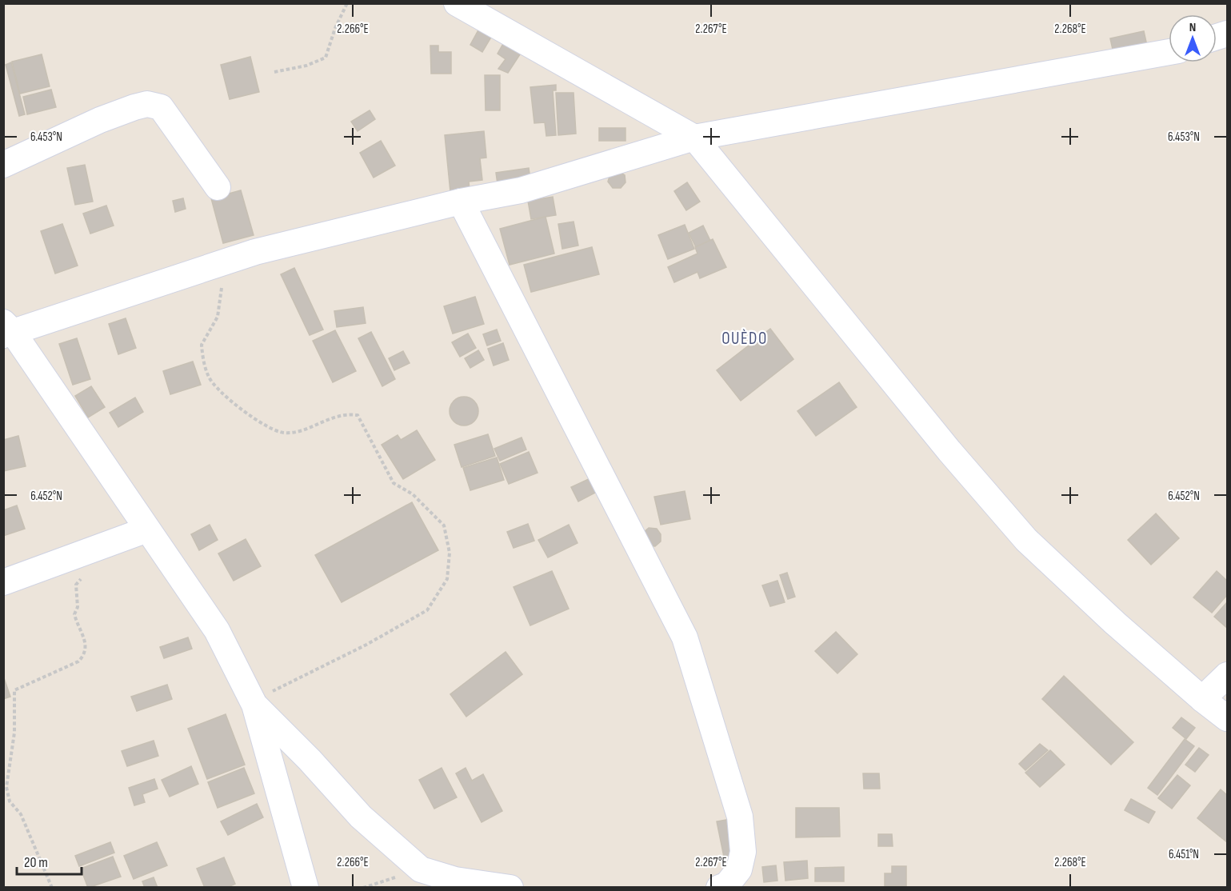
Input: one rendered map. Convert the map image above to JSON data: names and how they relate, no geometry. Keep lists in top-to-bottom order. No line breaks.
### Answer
{"districts":["OUÈDO"],"scale_bar":"20 m","north":"top","coordinates":["2.266°E","2.267°E","2.268°E","6.453°N","6.452°N","6.451°N"]}
